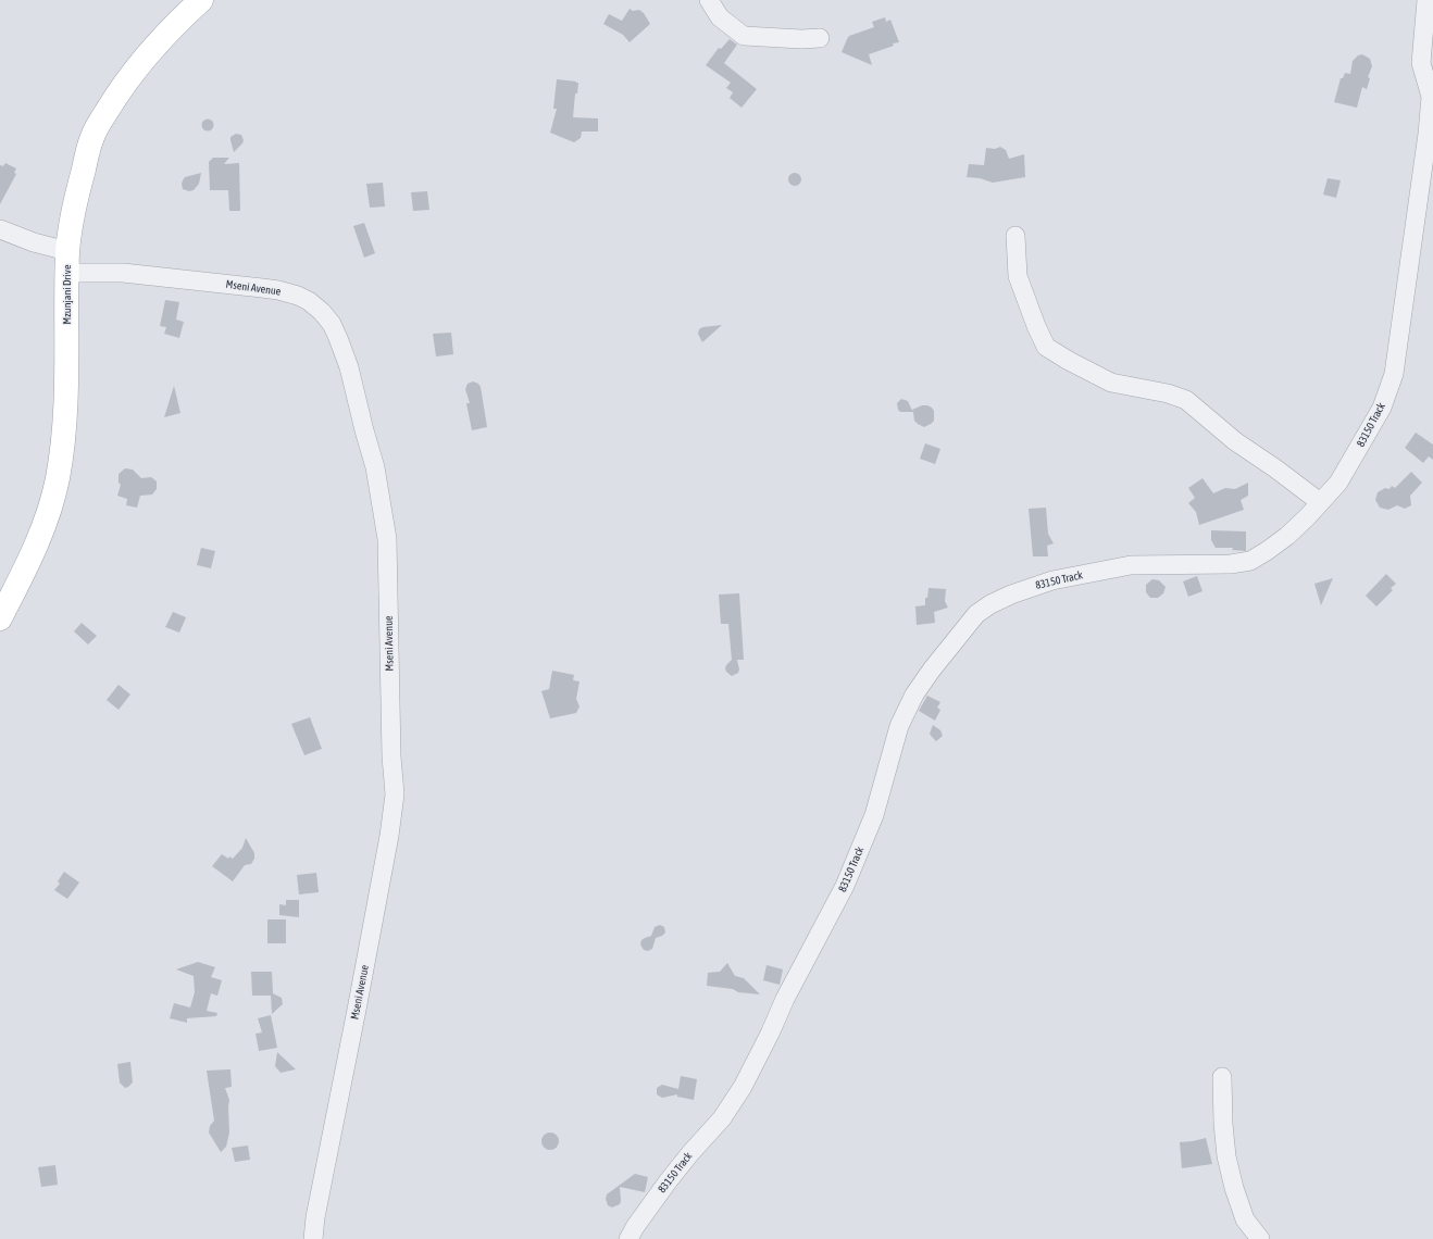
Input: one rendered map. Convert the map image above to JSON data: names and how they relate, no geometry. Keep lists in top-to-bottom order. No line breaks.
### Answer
{"streets":{"main road":["Mzunjani Drive"],"street":["Mseni Avenue","83150 Track"]},"crossings":[["Mseni Avenue","Mzunjani Drive"]]}
